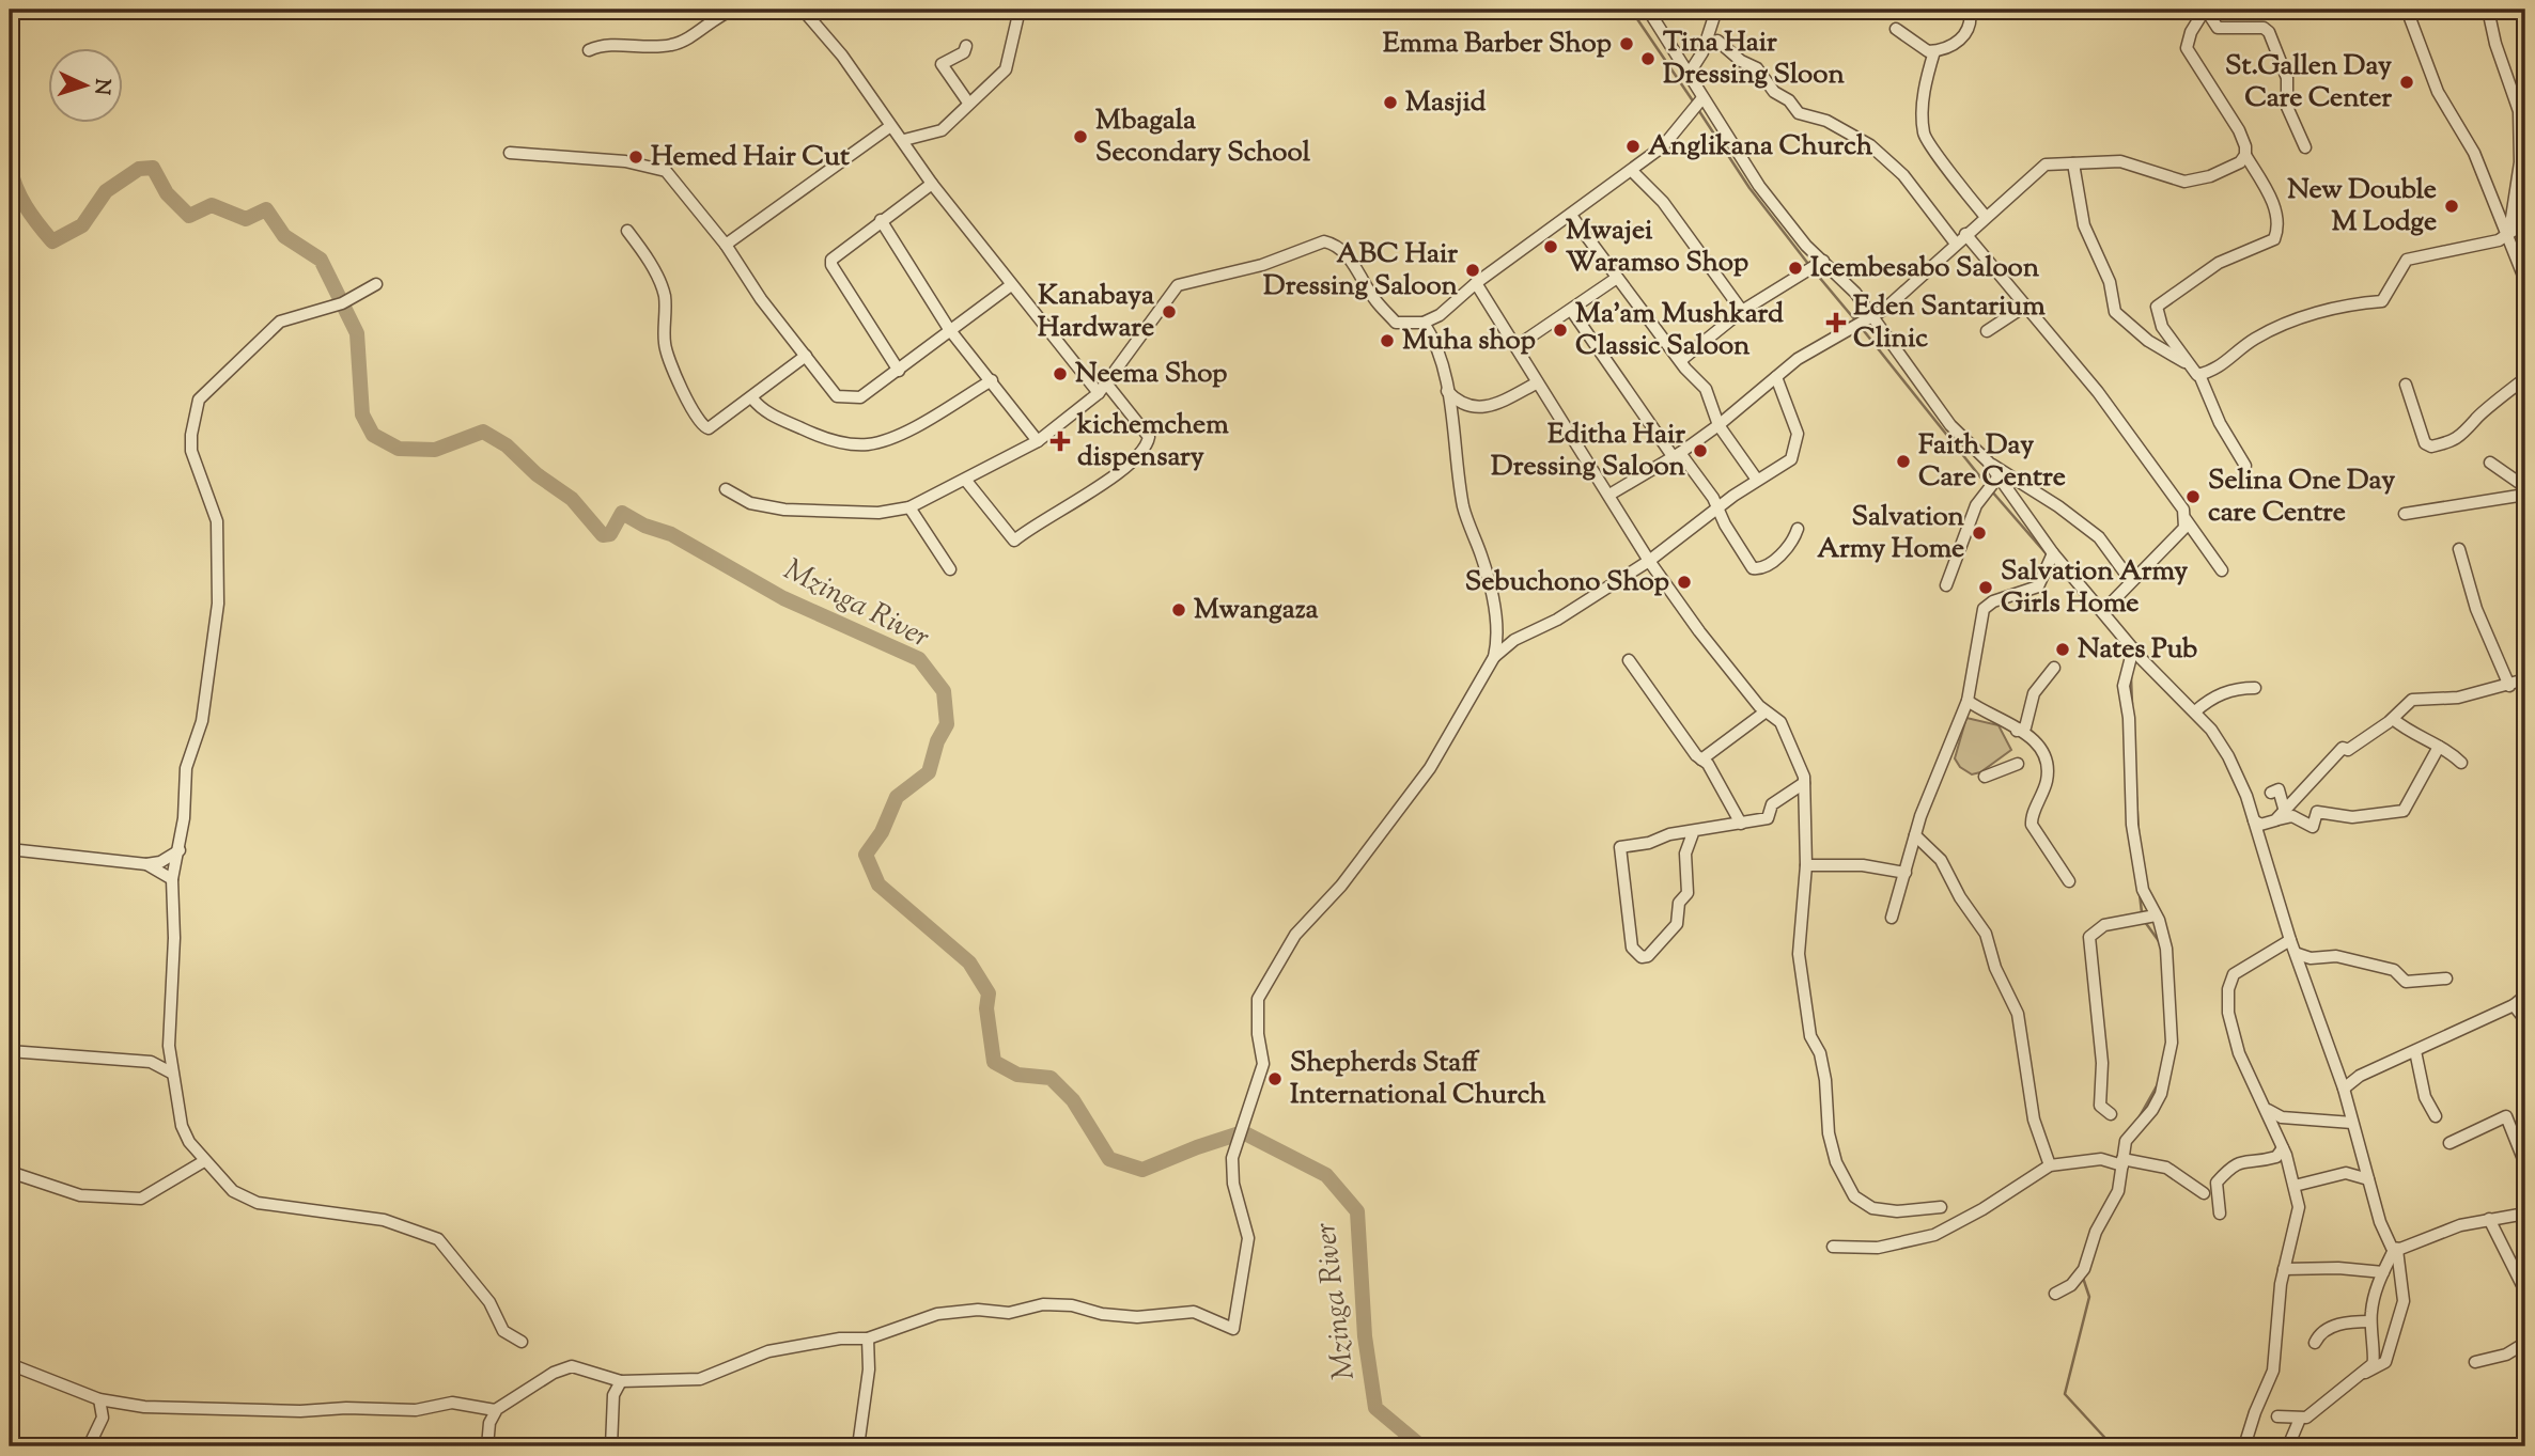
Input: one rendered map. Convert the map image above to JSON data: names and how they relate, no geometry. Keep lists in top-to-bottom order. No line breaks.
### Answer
{"water":["Mzinga River"],"places":{"other":["Emma Barber Shop","Tina Hair Dressing Sloon","St.Gallen Day Care Center","Masjid","Mbagala Secondary School","Anglikana Church","Hemed Hair Cut","New Double M Lodge","Mwajei Waramso Shop","Icembesabo Saloon","ABC Hair Dressing Saloon","Kanabaya Hardware","Ma'am Mushkard Classic Saloon","Muha shop","Neema Shop","Editha Hair Dressing Saloon","Faith Day Care Centre","Selina One Day care Centre","Salvation Army Home","Sebuchono Shop","Salvation Army Girls Home","Mwangaza","Nates Pub","Shepherds Staff International Church"],"health":["Eden Santarium Clinic","kichemchem dispensary"]},"north":"right"}
